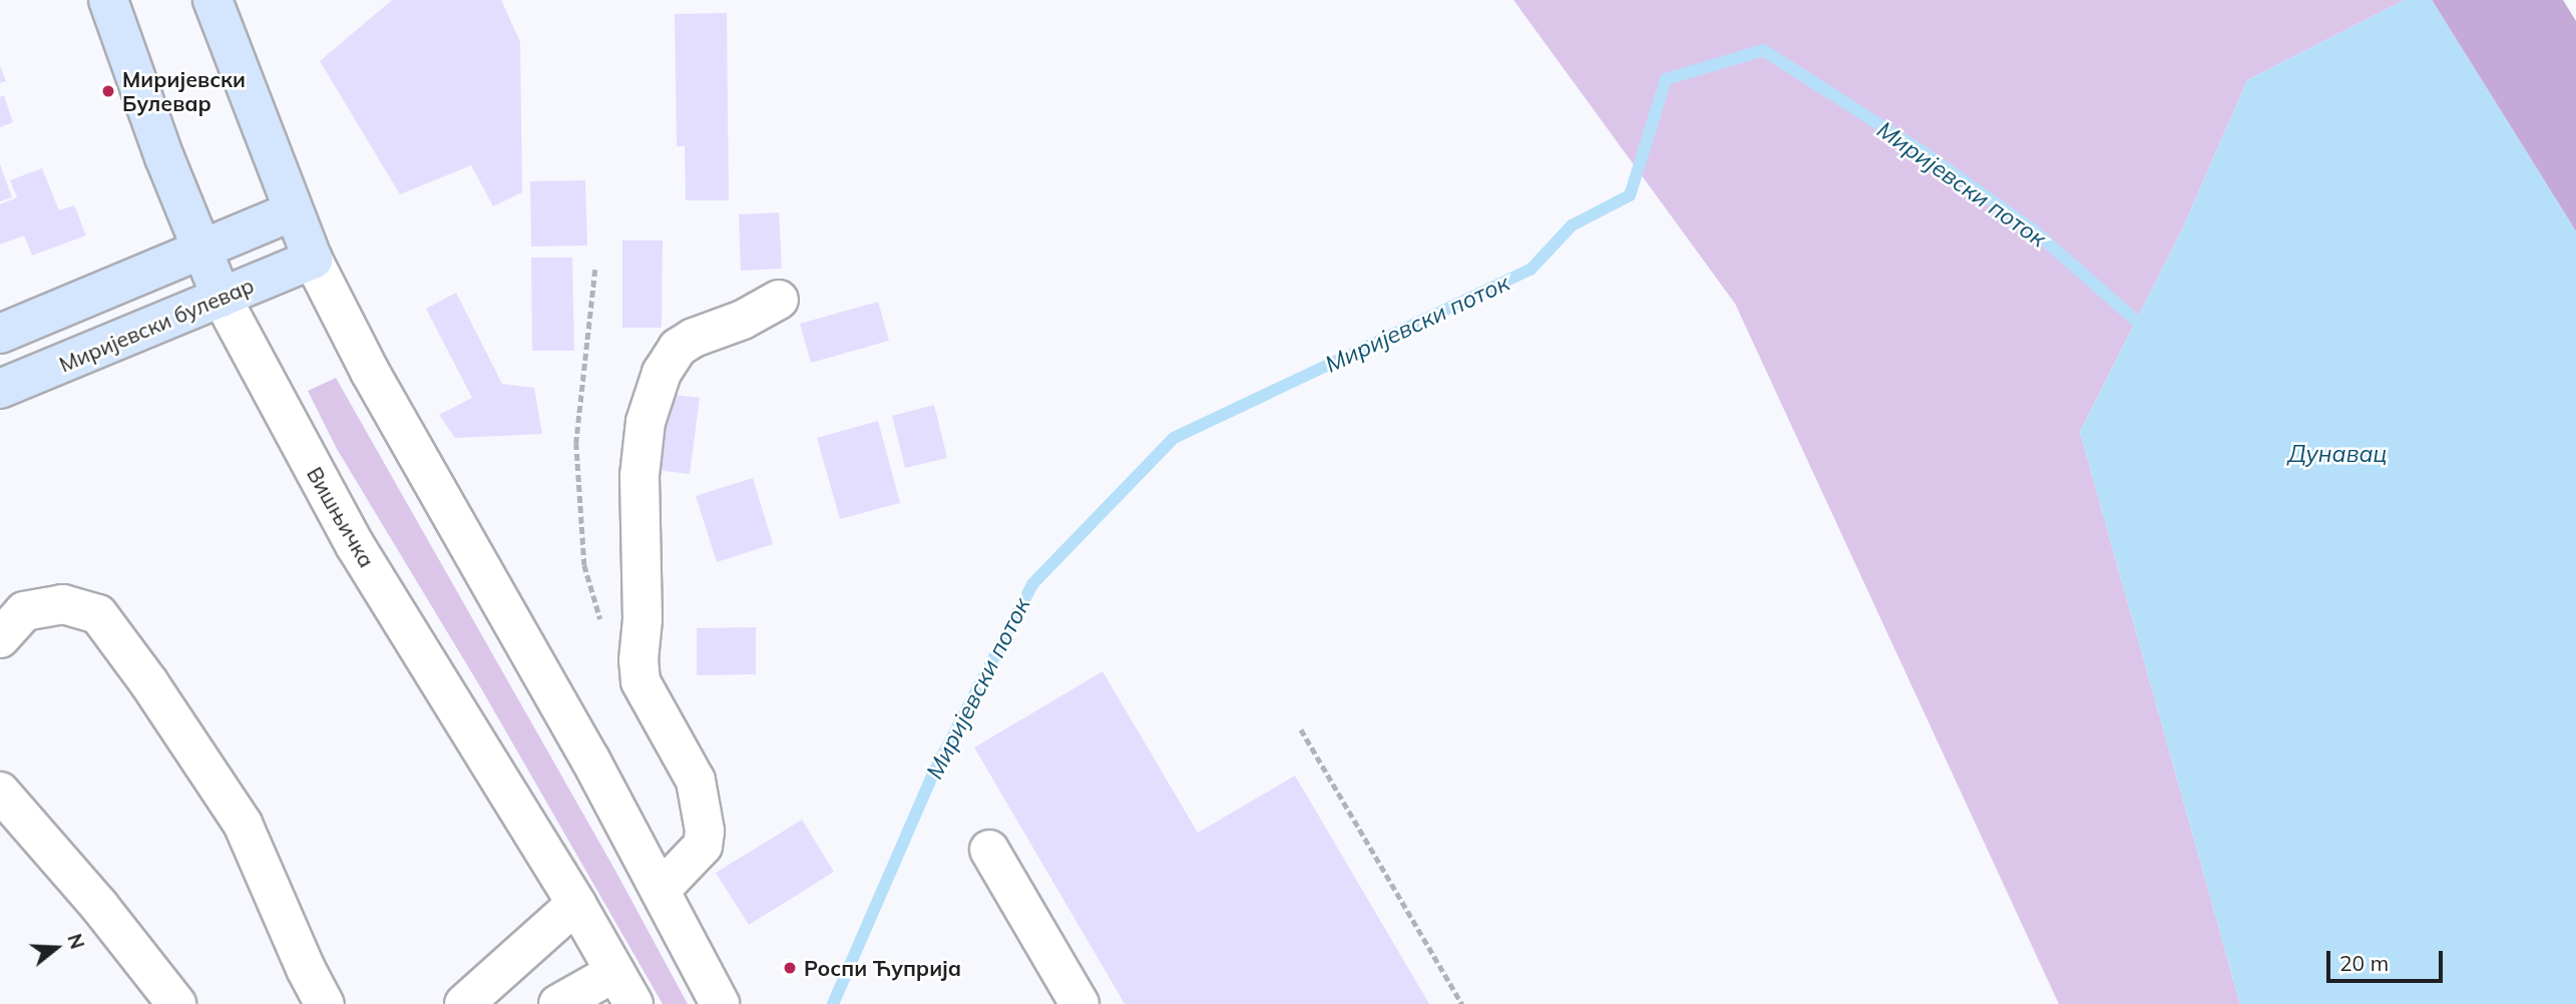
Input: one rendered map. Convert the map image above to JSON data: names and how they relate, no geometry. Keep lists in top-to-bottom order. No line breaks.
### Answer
{"streets":{"main road":["Миријевски булевар","Вишњичка"]},"crossings":[["Миријевски булевар","Вишњичка"]],"water":["Миријевски поток","Дунавац"],"places":["Миријевски Булевар","Роспи Ћуприја"],"scale_bar":"20 m","north":"right"}
